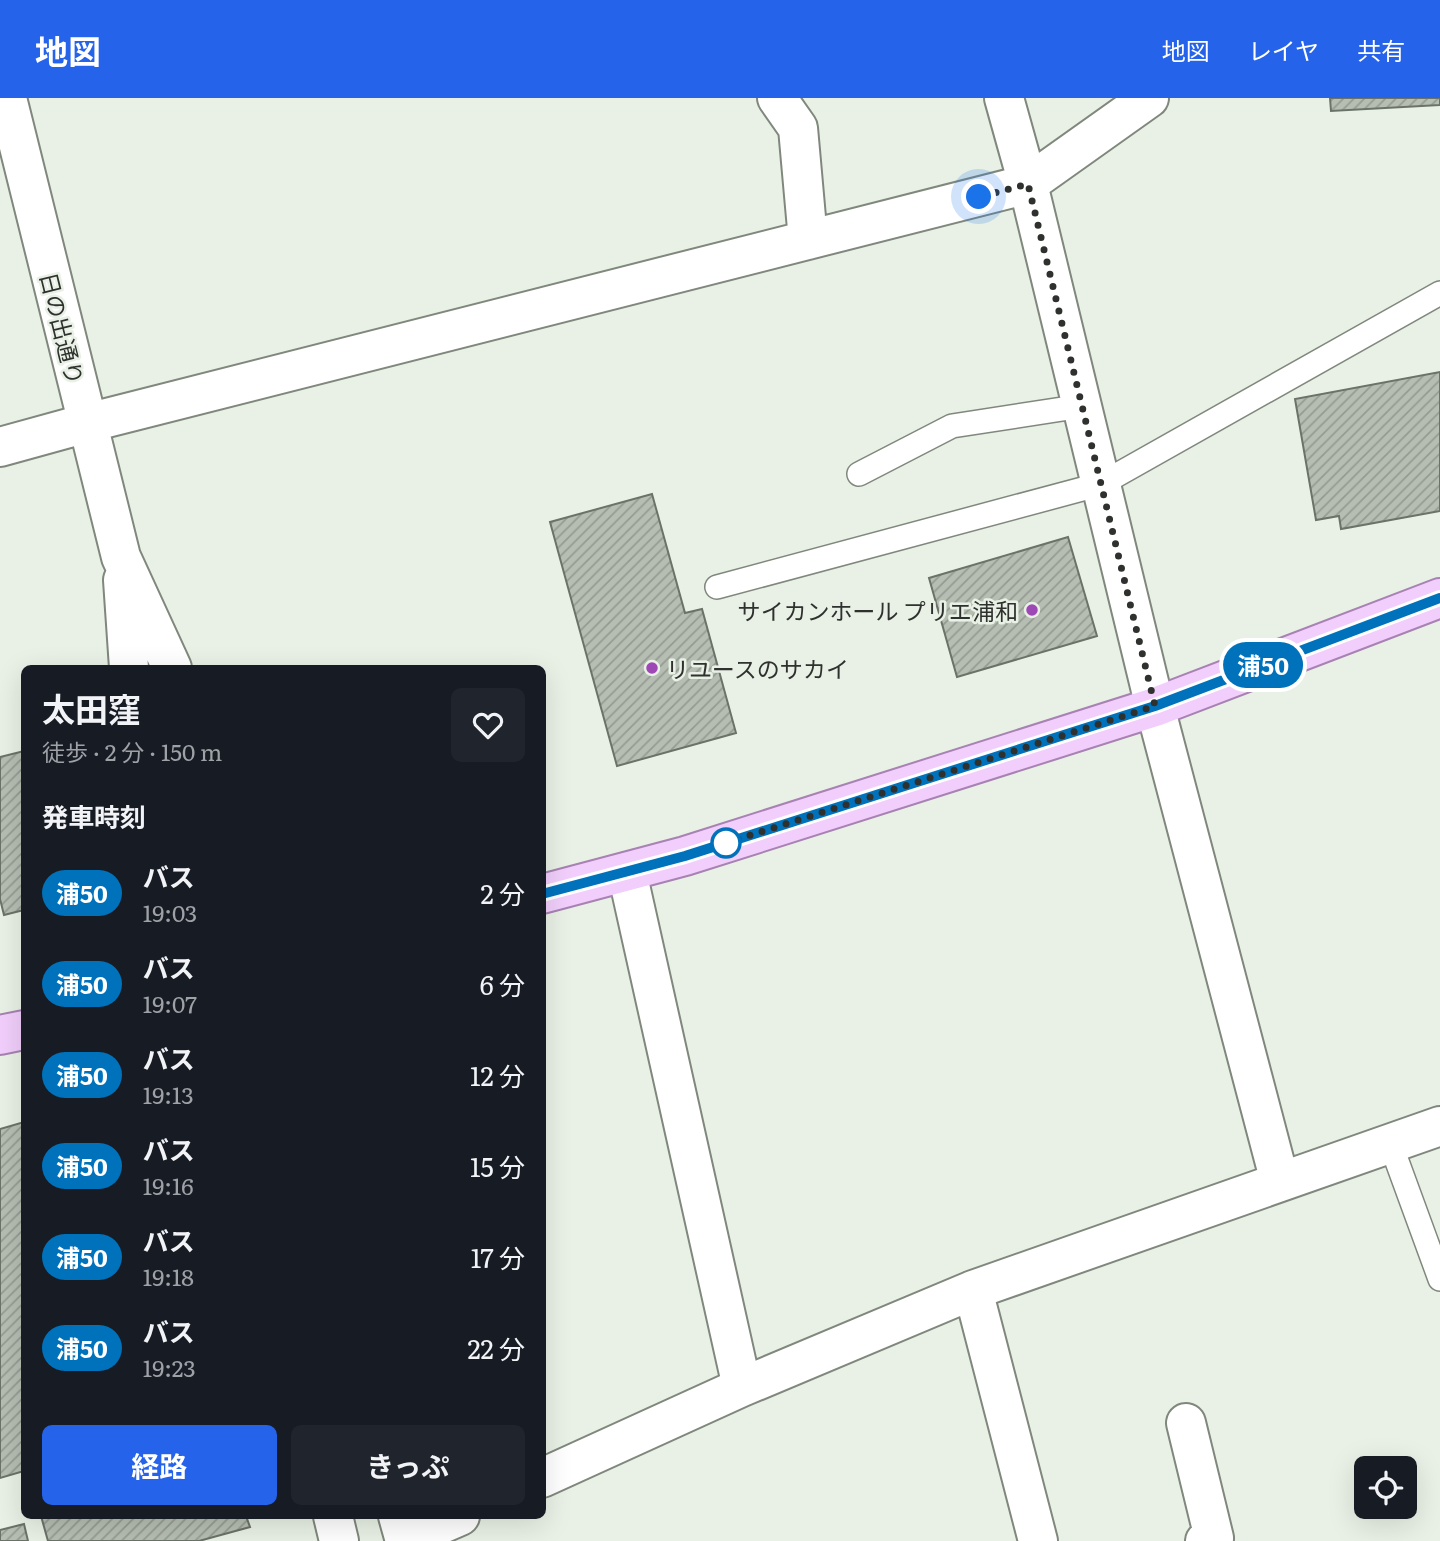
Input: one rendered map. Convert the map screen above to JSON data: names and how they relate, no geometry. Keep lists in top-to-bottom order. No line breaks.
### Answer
{"streets":{"street":["日の出通り"]},"places":["サイカンホール プリエ浦和","リユースのサカイ"],"lines":["bus line 浦50"],"page":{"header":"地図","nav":["地図","レイヤ","共有"],"on_map":"浦50","heading":[["太田窪","徒歩 · 2 分 · 150 m"],"発車時刻"],"list":[{"mark":"浦50","name":"バス","note":"19:03","value":"2 分"},{"mark":"浦50","name":"バス","note":"19:07","value":"6 分"},{"mark":"浦50","name":"バス","note":"19:13","value":"12 分"},{"mark":"浦50","name":"バス","note":"19:16","value":"15 分"},{"mark":"浦50","name":"バス","note":"19:18","value":"17 分"},{"mark":"浦50","name":"バス","note":"19:23","value":"22 分"}],"buttons":["経路","きっぷ"]}}
